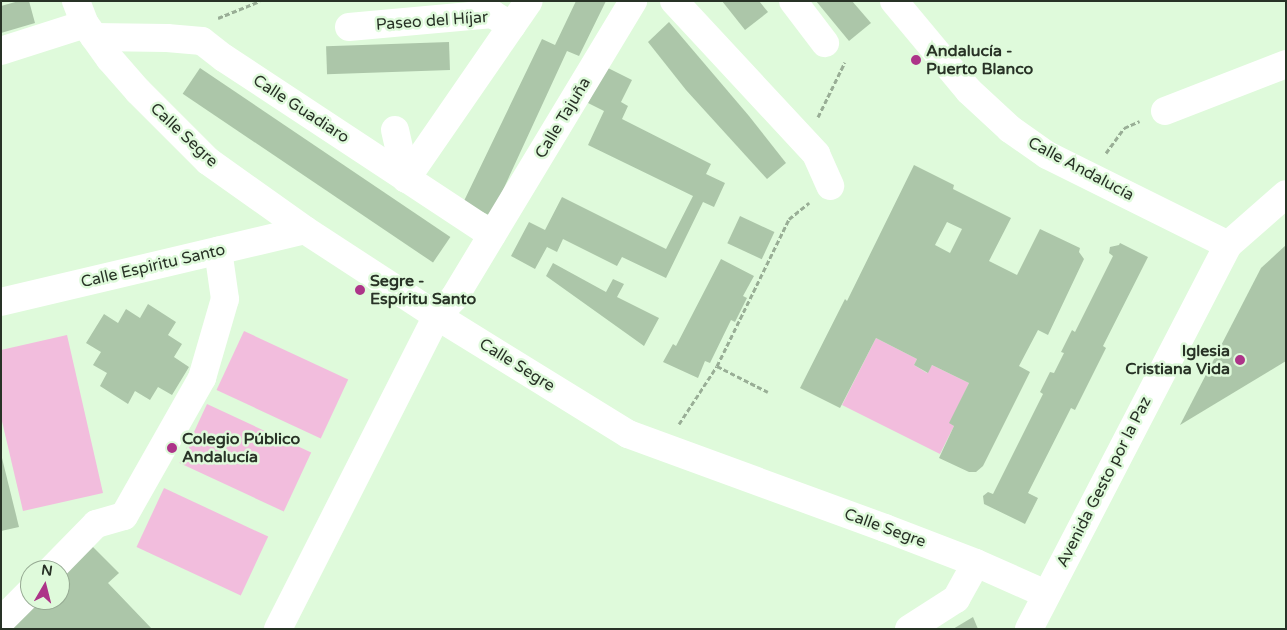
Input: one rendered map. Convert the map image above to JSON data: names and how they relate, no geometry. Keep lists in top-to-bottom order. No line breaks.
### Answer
{"streets":{"street":["Paseo del Híjar","Calle Guadiaro","Calle Tajuña","Calle Segre","Calle Andalucía","Calle Espiritu Santo","Avenida Gesto por la Paz"]},"crossings":[["Calle Guadiaro","Calle Tajuña"],["Calle Guadiaro","Calle Segre"],["Calle Tajuña","Calle Segre"],["Calle Segre","Calle Espiritu Santo"],["Calle Segre","Avenida Gesto por la Paz"],["Calle Andalucía","Avenida Gesto por la Paz"]],"places":["Andalucía - Puerto Blanco","Segre - Espíritu Santo","Iglesia Cristiana Vida","Colegio Público Andalucía"],"north":"top"}
